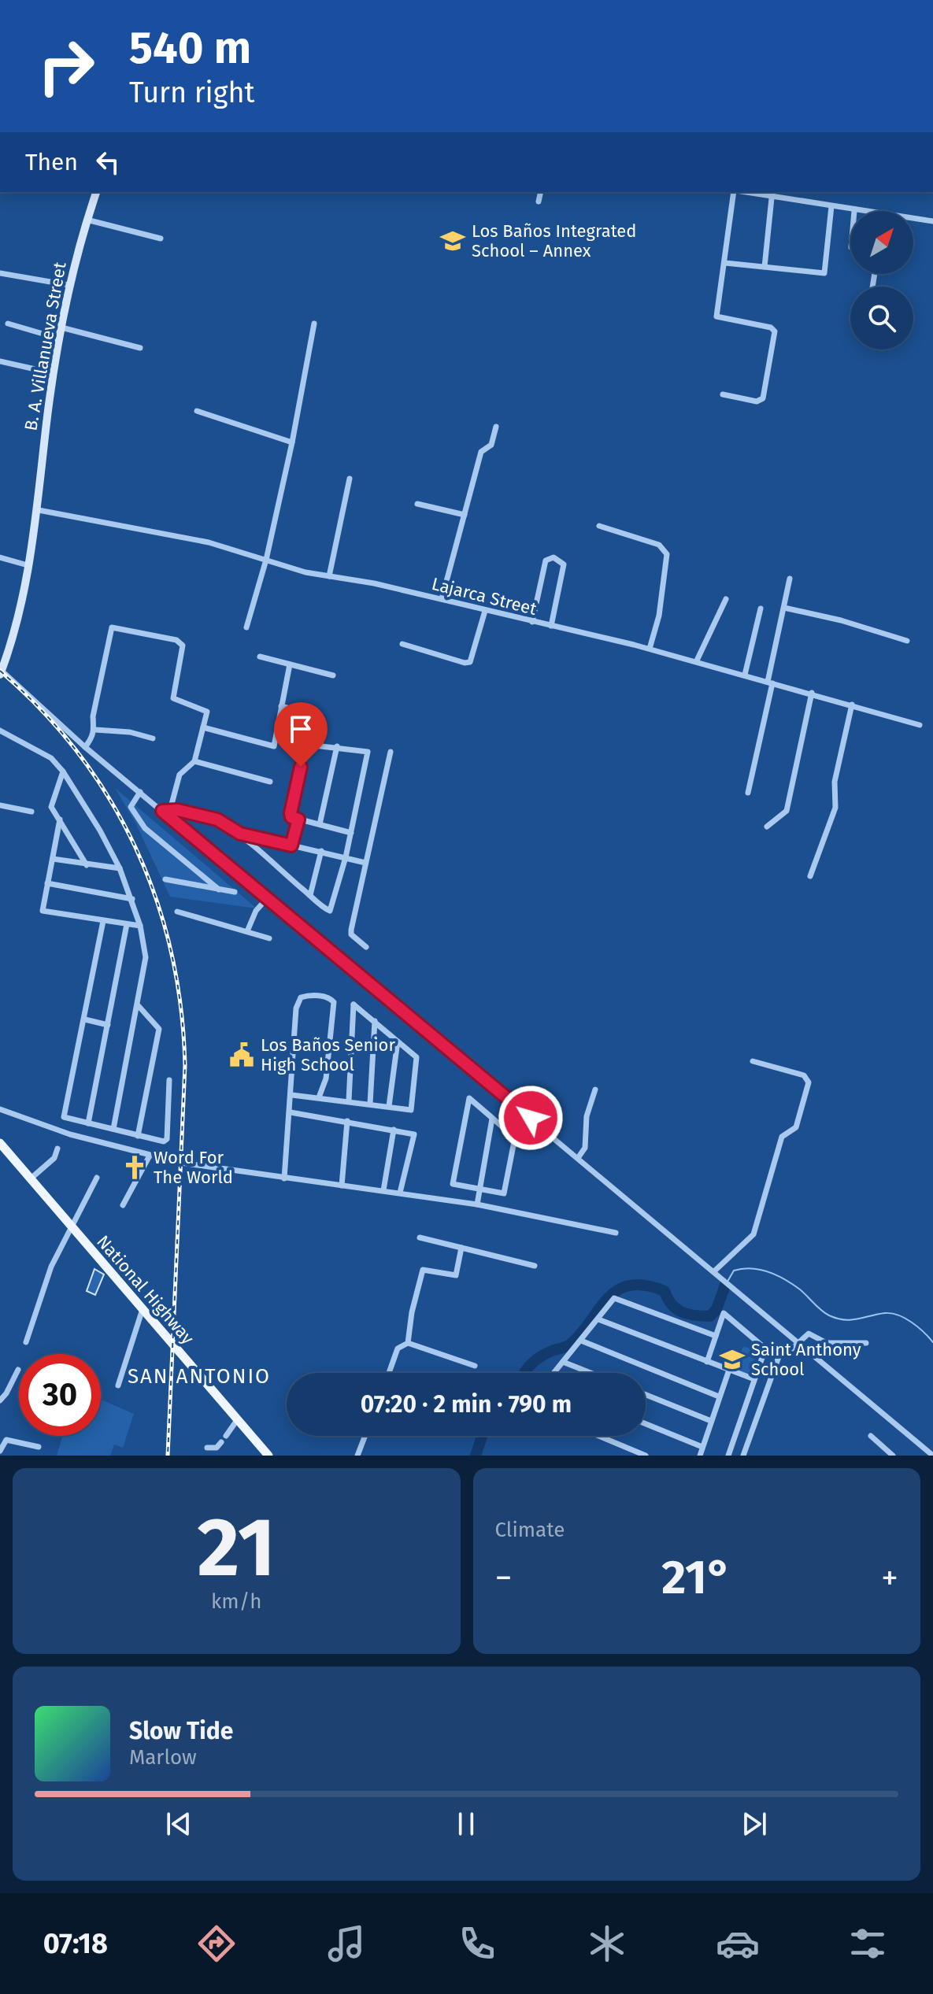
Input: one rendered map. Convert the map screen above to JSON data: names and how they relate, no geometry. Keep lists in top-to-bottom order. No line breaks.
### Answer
{"streets":{"main road":["National Highway"],"street":["B. A. Villanueva Street","Lajarca Street"]},"crossings":[["B. A. Villanueva Street","Lajarca Street"]],"districts":["SAN ANTONIO"],"places":{"school or university":["Los Baños Integrated School – Annex","Saint Anthony School"],"public building":["Los Baños Senior High School"],"church":["Word For The World"]},"north":"top right","page":{"turn":["540 m","Turn right"],"then":"Then","limit":"30","trip":"07:20 · 2 min · 790 m","tile":[["21","km/h"],"Climate"],"heat":["−","21°","+"],"song":["Slow Tide","Marlow"],"tabs":"07:18"}}
